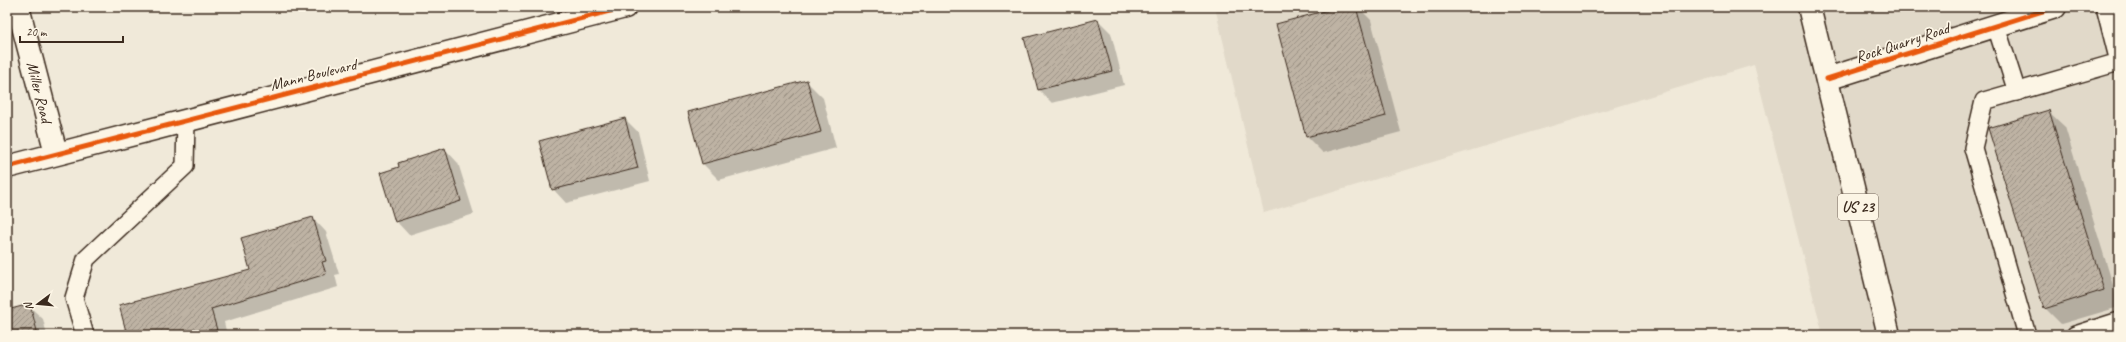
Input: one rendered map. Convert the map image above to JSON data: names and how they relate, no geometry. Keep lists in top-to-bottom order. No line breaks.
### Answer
{"streets":{"main road":["Rock Quarry Road","Mann Boulevard","Miller Road","US 23"]},"crossings":[["Rock Quarry Road","US 23"],["Mann Boulevard","Miller Road"]],"scale_bar":"20 m","north":"left"}
